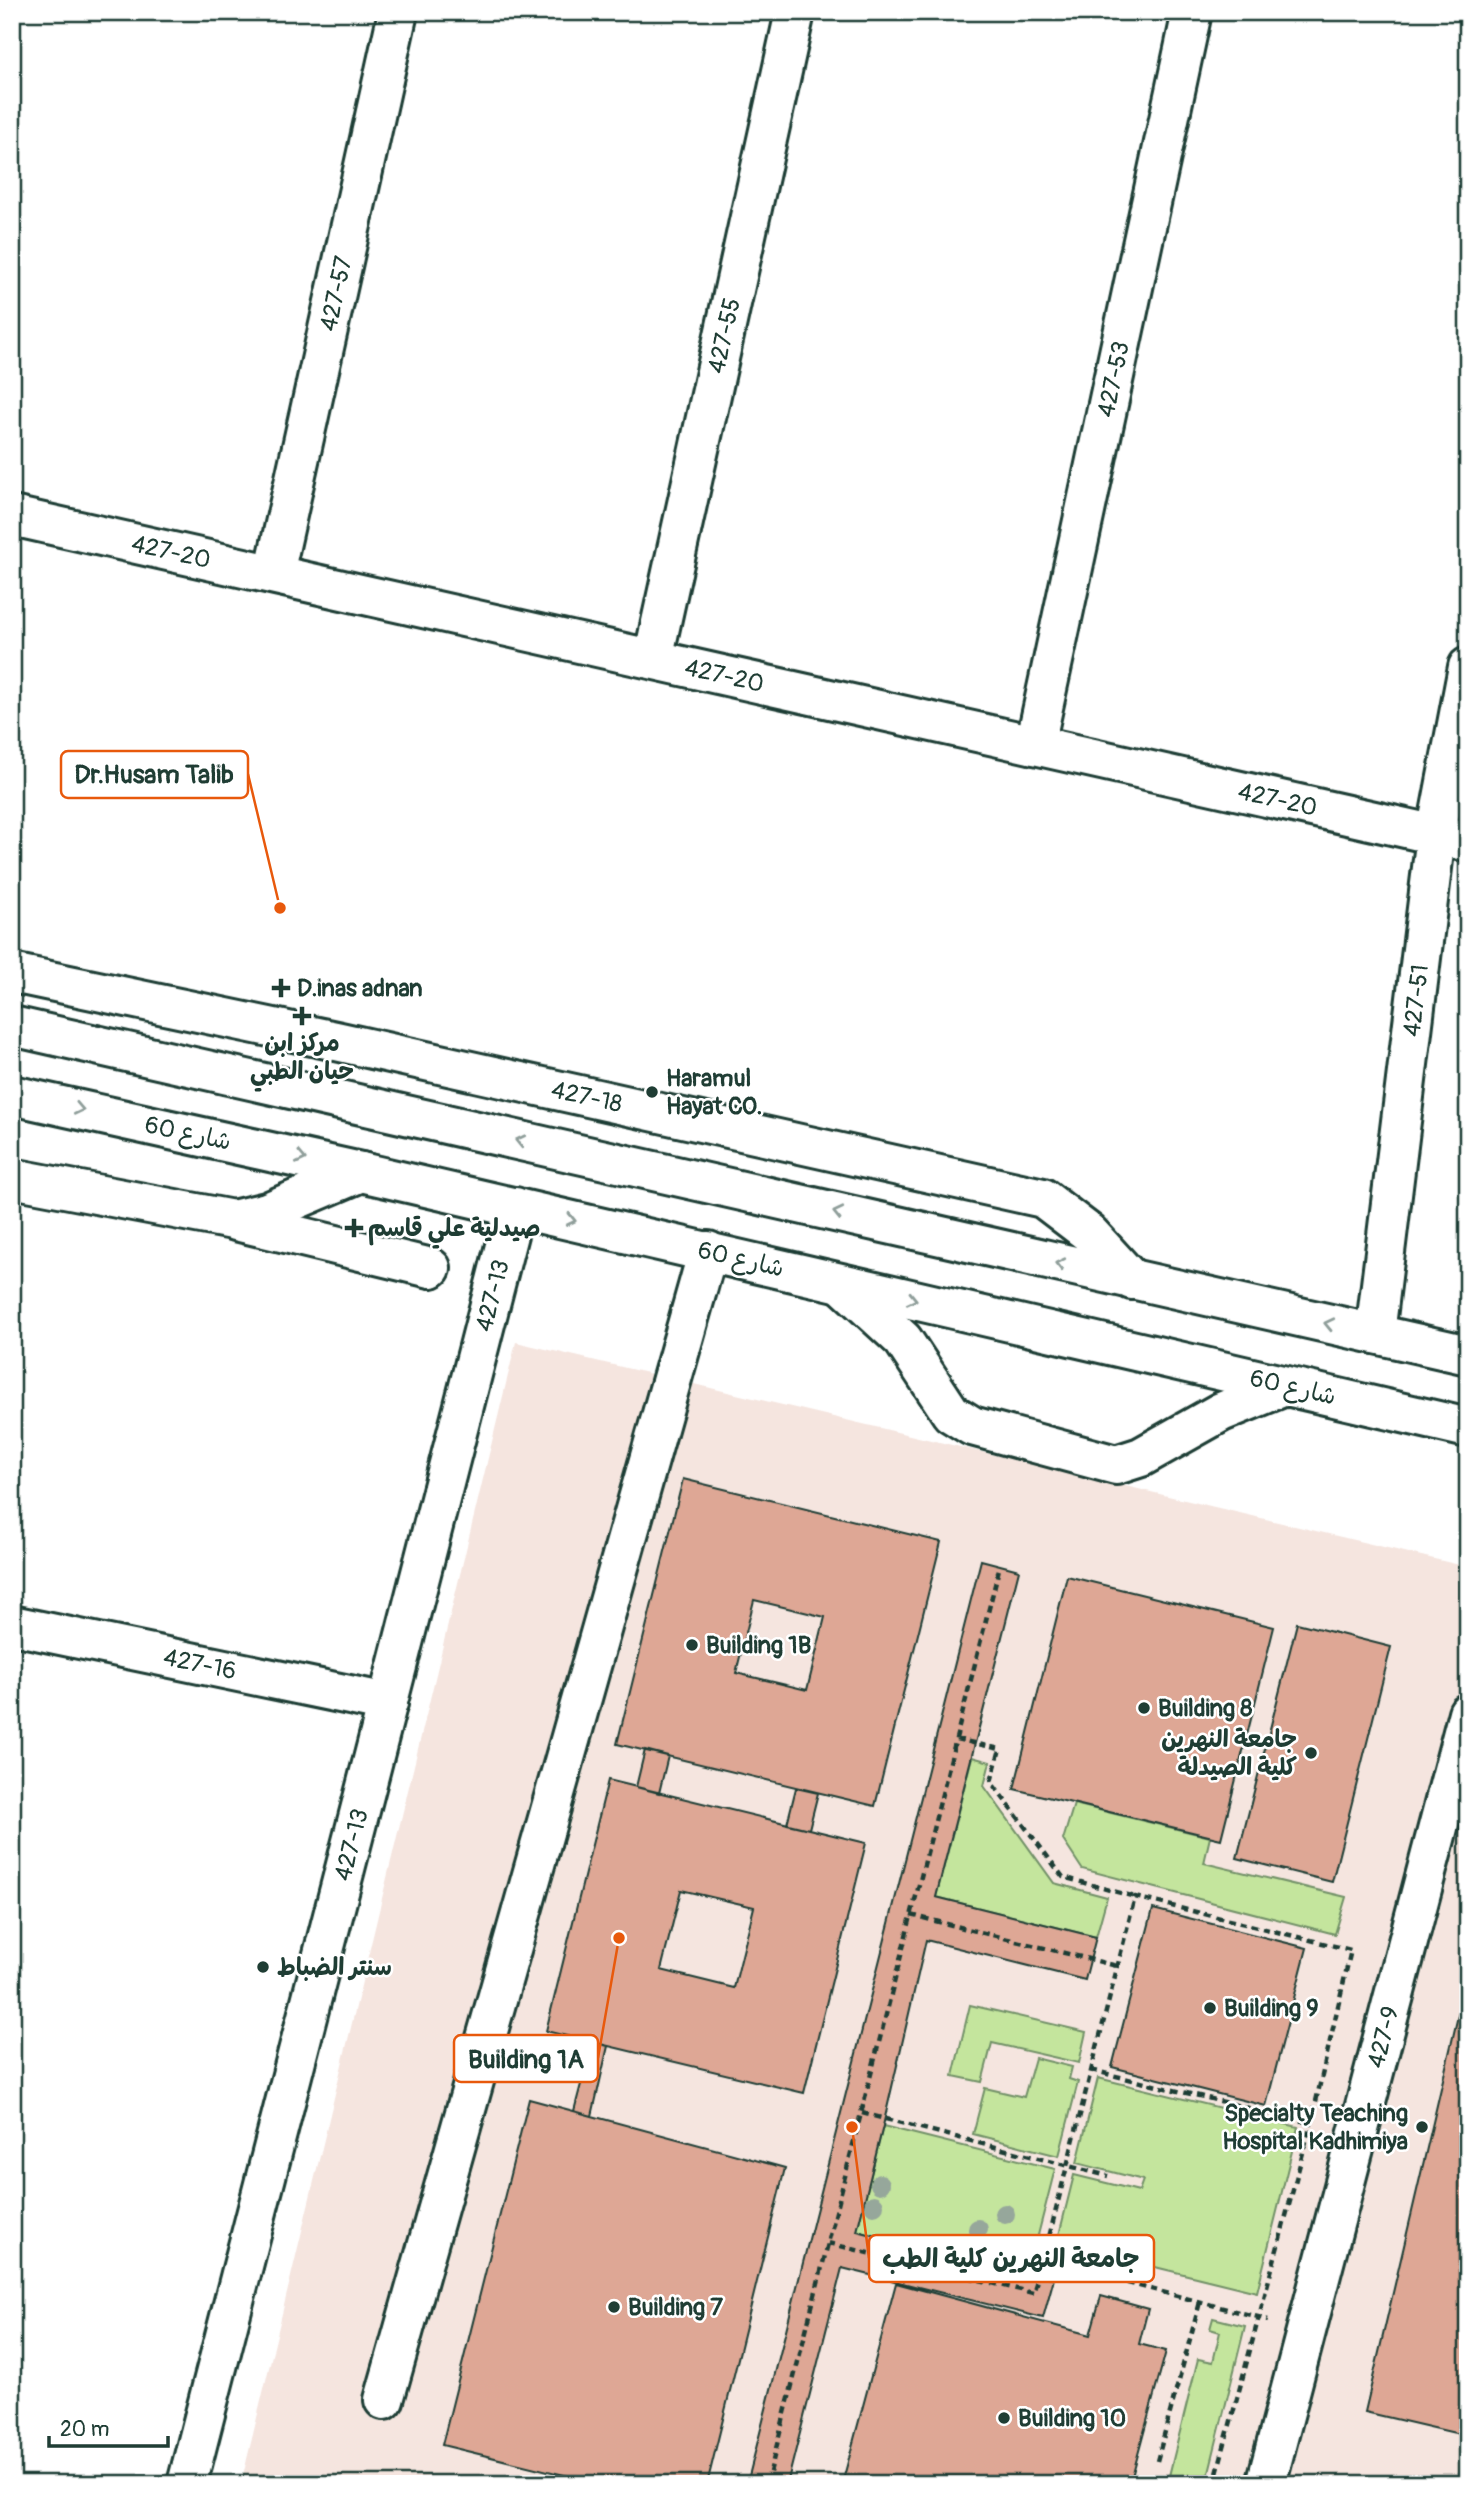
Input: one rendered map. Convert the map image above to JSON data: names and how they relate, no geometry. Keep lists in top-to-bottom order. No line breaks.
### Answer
{"streets":{"street":["427-57","427-55","427-53","427-20","427-51","427-18","شارع 60","427-13","427-16","427-9"]},"crossings":[["427-57","427-20"],["427-55","427-20"],["427-53","427-20"],["427-20","427-51"],["شارع 60","427-13"],["427-13","427-16"]],"places":{"other":["Dr.Husam Talib","Haramul Hayat CO.","Building 1B","Building 8","جامعة النهرين كلية الصيدلة","Building 1A","سنتر الضباط","Building 9","جامعة النهرين كلية الطب","Specialty Teaching Hospital Kadhimiya","Building 7","Building 10"],"health":["D.inas adnan","مركز ابن حيان الطبي","صيدلية علي قاسم"]},"scale_bar":"20 m"}
